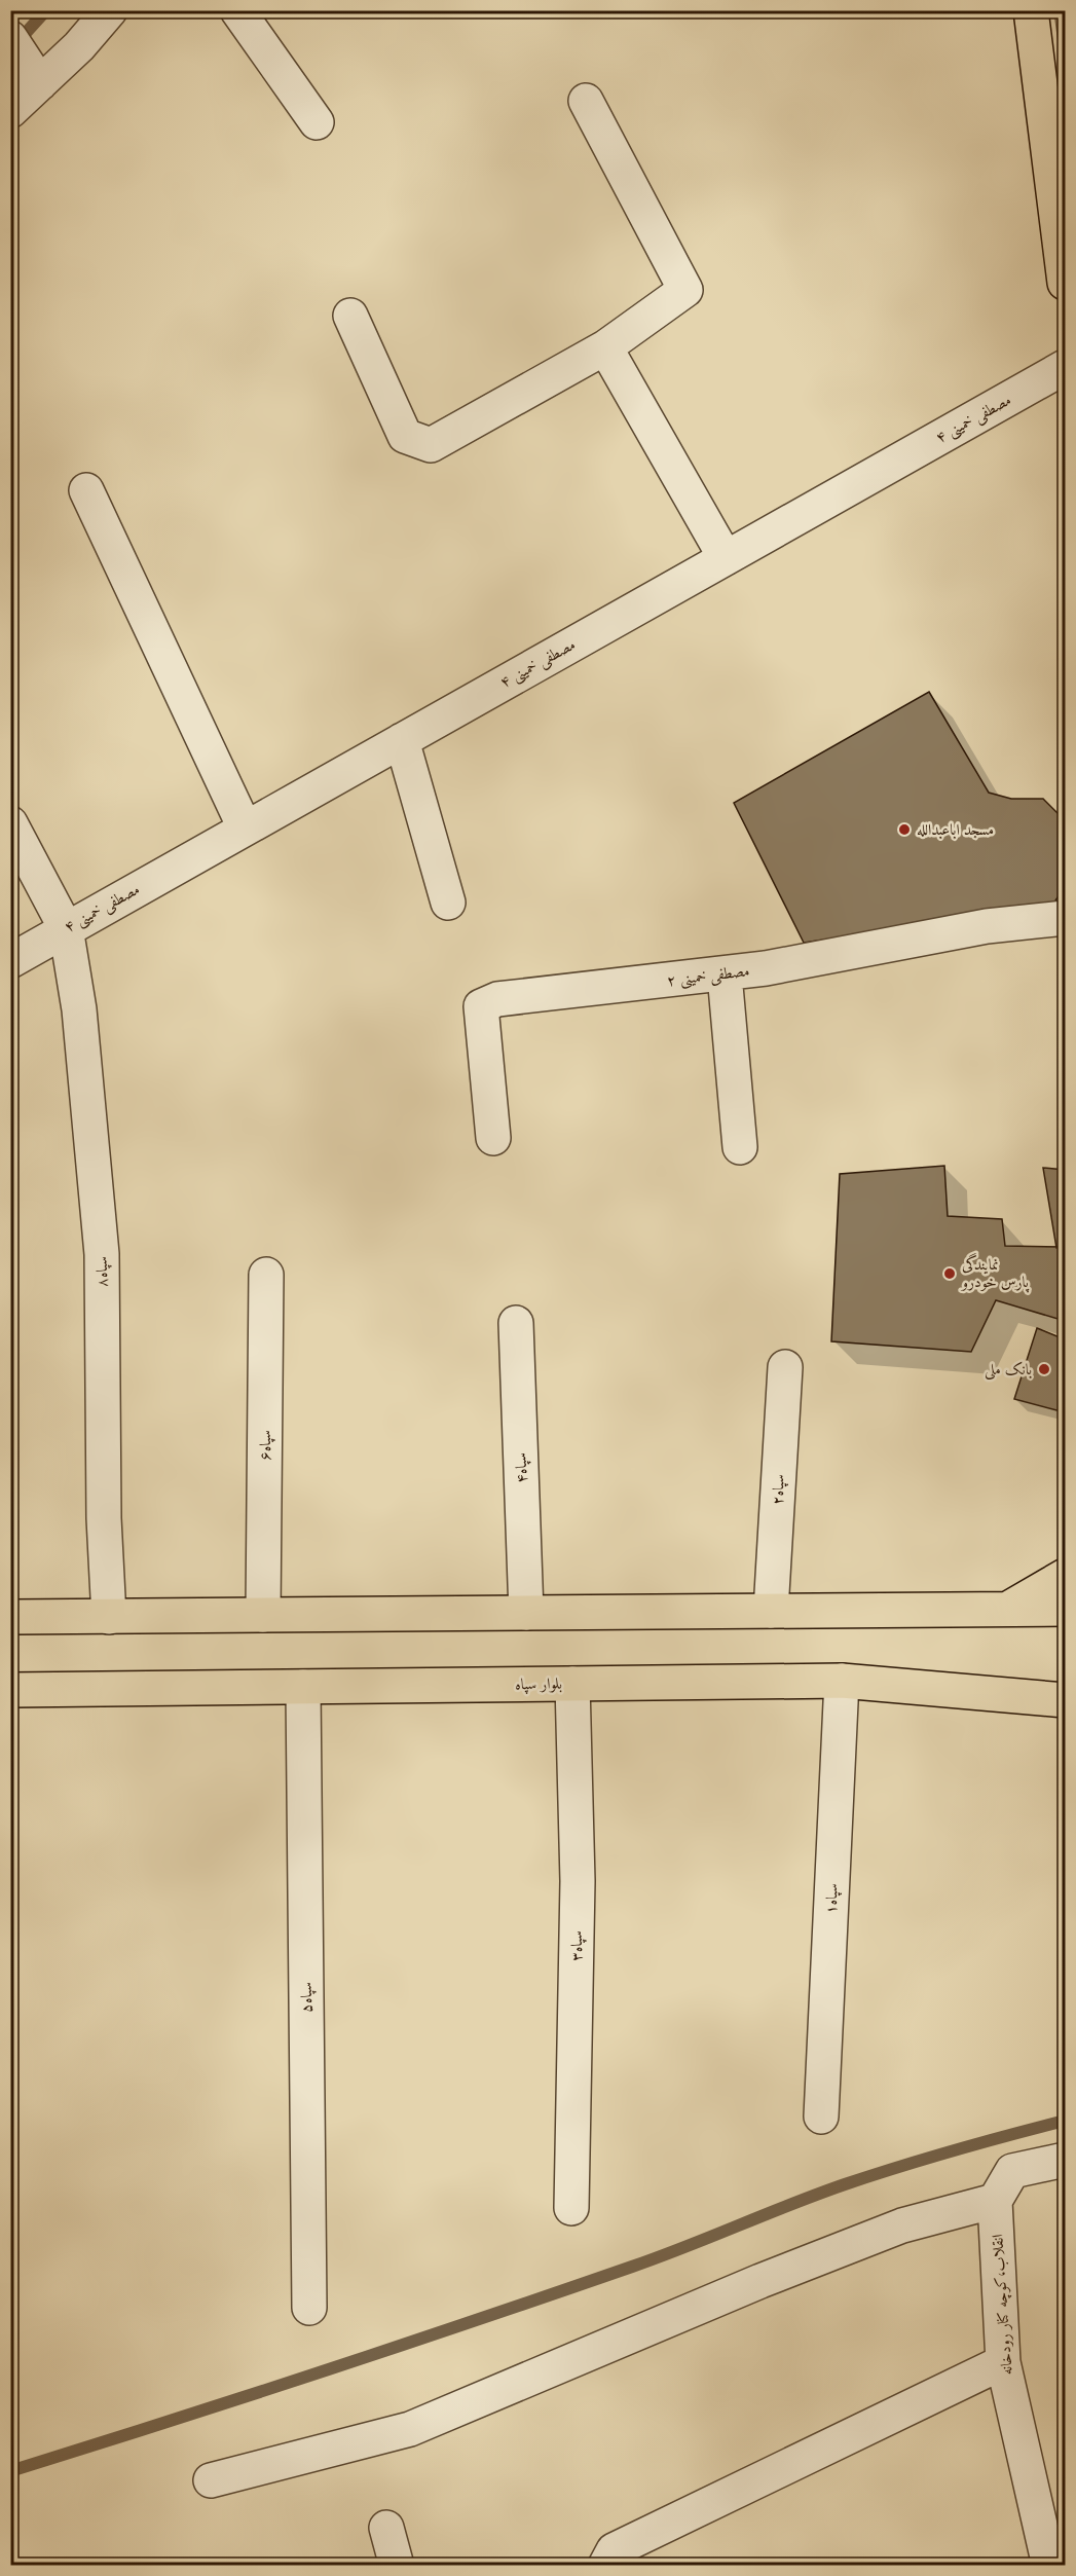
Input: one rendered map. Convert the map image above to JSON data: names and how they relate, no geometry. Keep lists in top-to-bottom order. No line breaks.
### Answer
{"streets":{"main road":["بلوار سپاه"],"street":["مصطفی خمینی ۴","مصطفی خمینی ۲","سپاه۸","سپاه۶","سپاه۴","سپاه۲","سپاه۱","سپاه۳","سپاه۵","انقلاب،کوچه کنار رودخانه"]},"crossings":[["مصطفی خمینی ۴","سپاه۸"],["بلوار سپاه","سپاه۱"],["بلوار سپاه","سپاه۳"],["بلوار سپاه","سپاه۵"]],"places":["مسجد اباعبدالله","نمایندگی پارس خودرو","بانک ملی"]}
